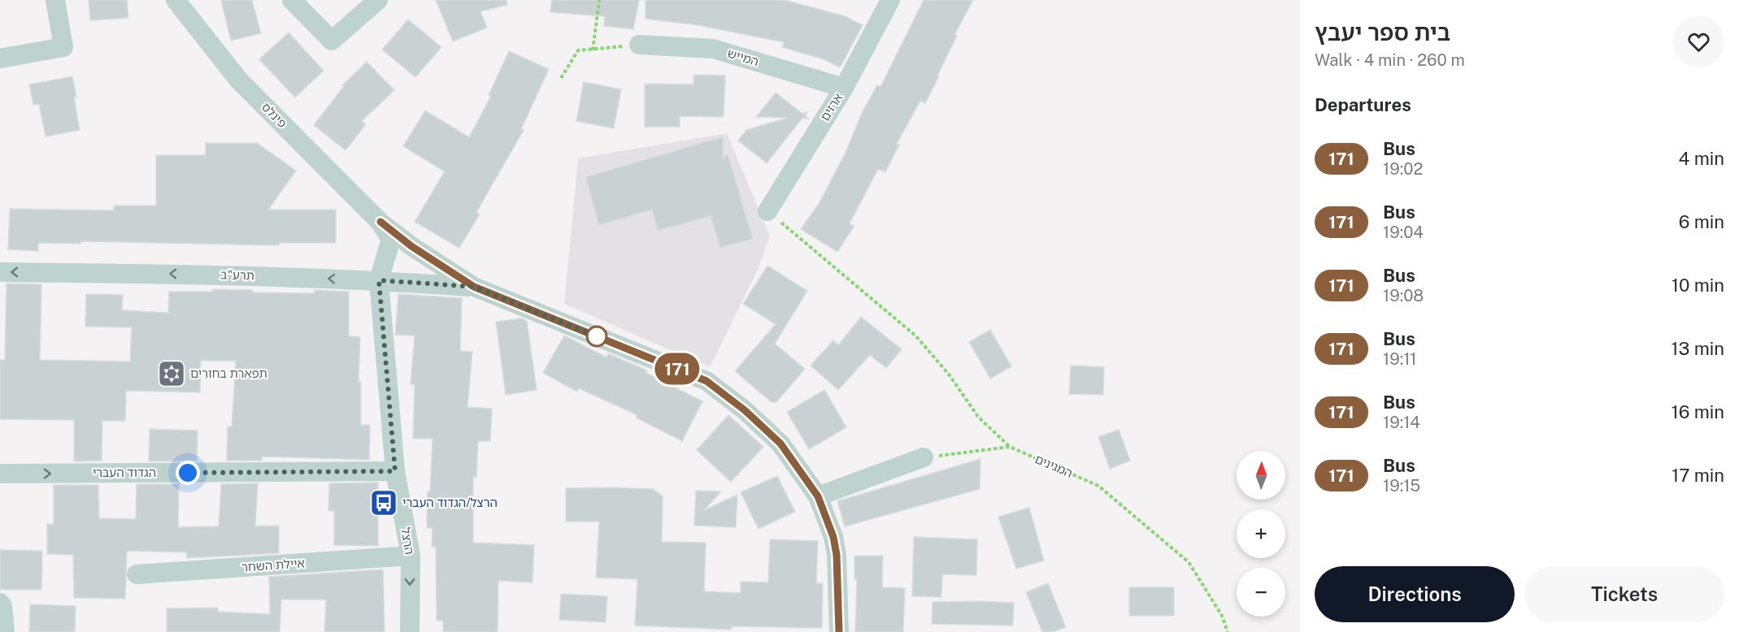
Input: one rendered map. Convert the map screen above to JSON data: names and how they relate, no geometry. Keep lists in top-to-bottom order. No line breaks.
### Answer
{"streets":{"street":["המייש","ארזים","פינלס","תרע\"ב","הגדוד העברי","הרצל","איילת השחר"],"path":["המגינים"]},"crossings":[["המייש","ארזים"],["פינלס","הרצל"],["תרע\"ב","הרצל"],["הגדוד העברי","הרצל"],["הרצל","איילת השחר"]],"one_way":["תרע\"ב","הגדוד העברי"],"places":{"synagogue":["תפארת בחורים"],"bus stop":["הרצל/הגדוד העברי"]},"lines":["bus line 171"],"north":"top","page":{"on_map":"171","heading":[["בית ספר יעבץ","Walk · 4 min · 260 m"],"Departures"],"list":[{"mark":"171","name":"Bus","note":"19:02","value":"4 min"},{"mark":"171","name":"Bus","note":"19:04","value":"6 min"},{"mark":"171","name":"Bus","note":"19:08","value":"10 min"},{"mark":"171","name":"Bus","note":"19:11","value":"13 min"},{"mark":"171","name":"Bus","note":"19:14","value":"16 min"},{"mark":"171","name":"Bus","note":"19:15","value":"17 min"}],"map_buttons":["+","−"],"buttons":["Directions","Tickets"]}}
